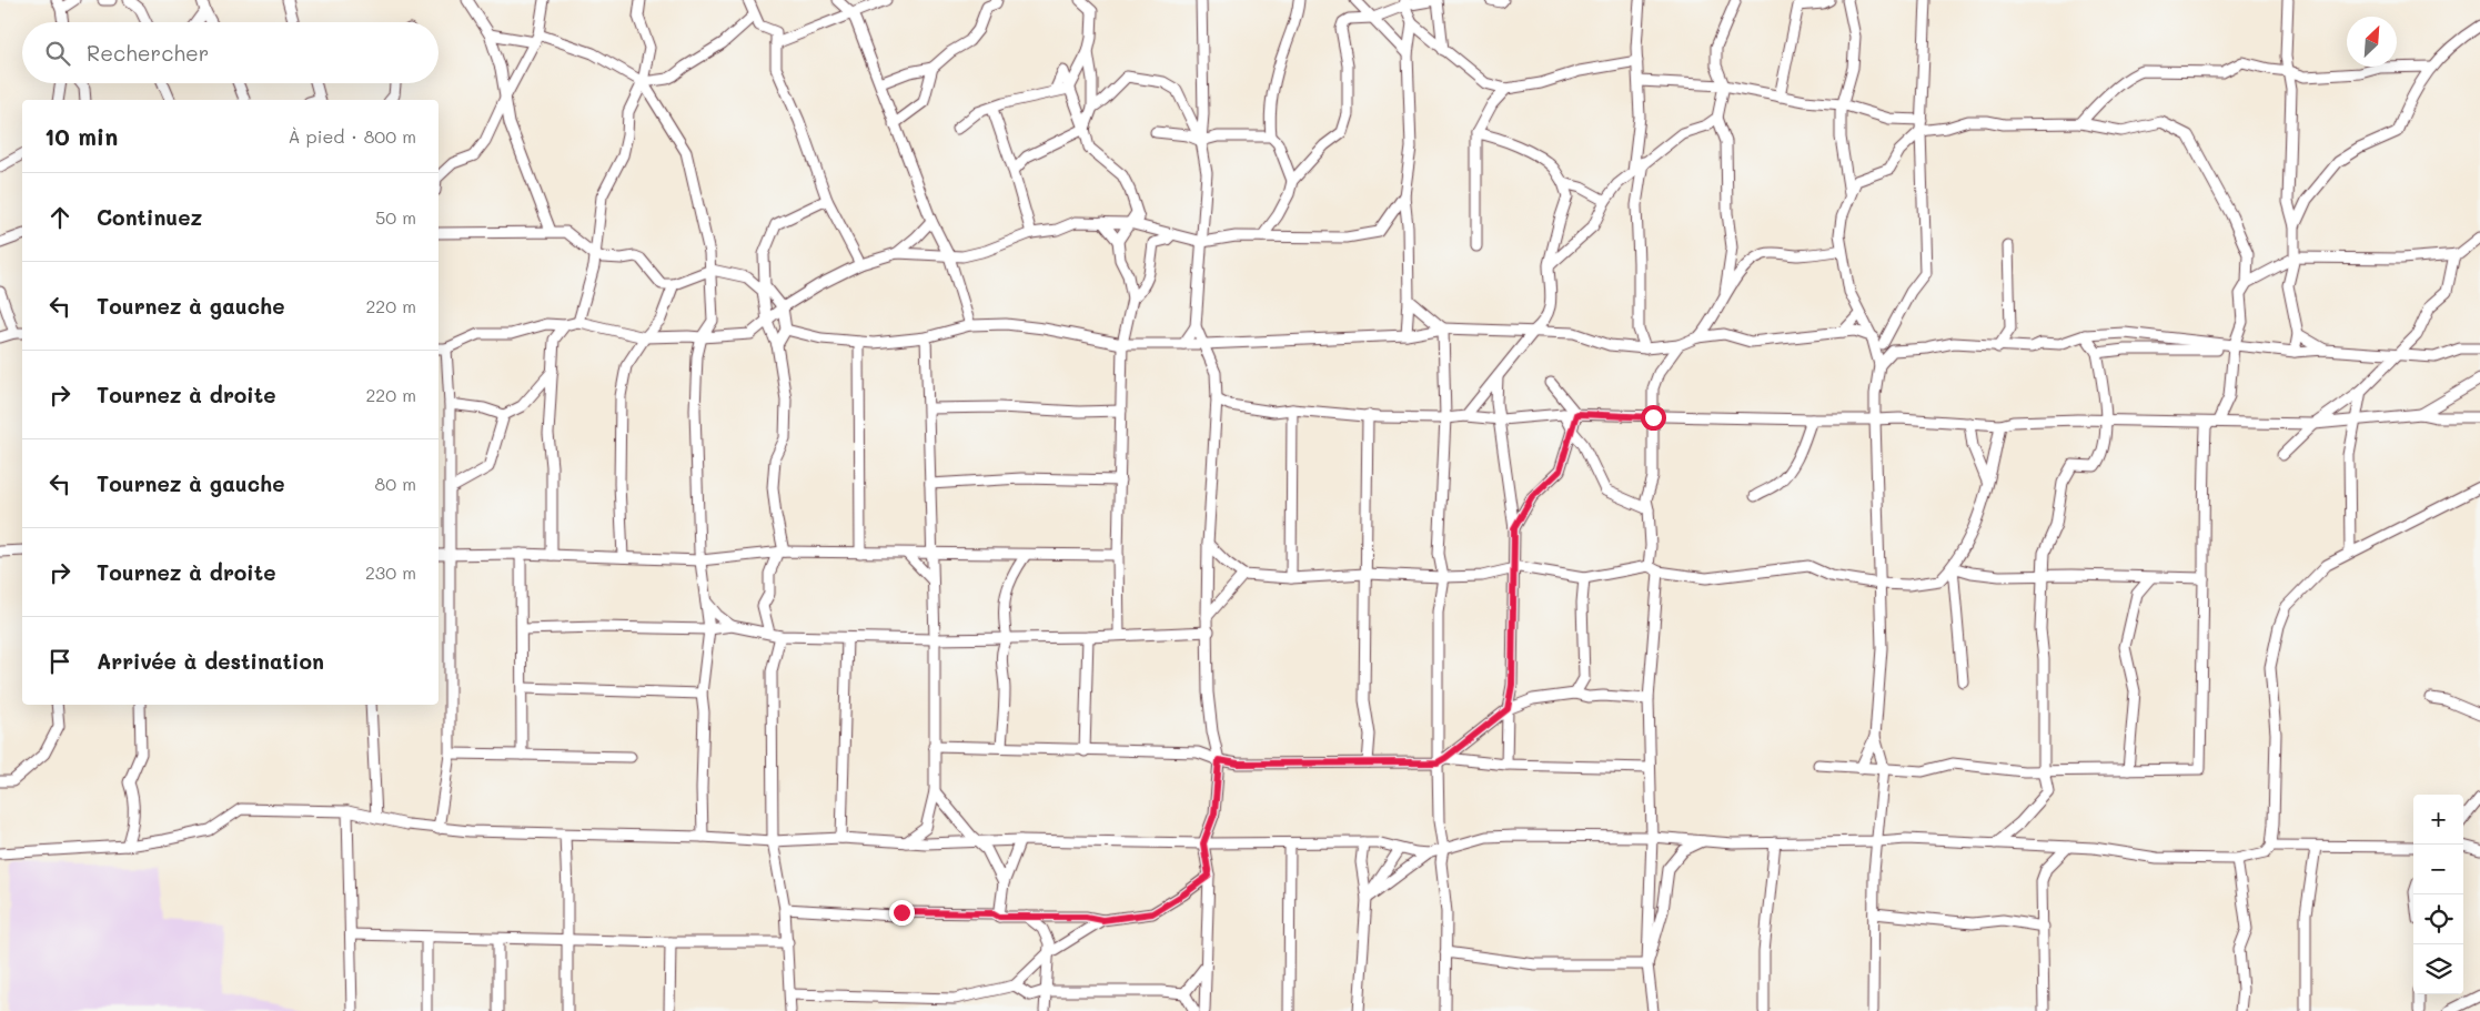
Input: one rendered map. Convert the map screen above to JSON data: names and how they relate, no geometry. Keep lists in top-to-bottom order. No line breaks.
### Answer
{"north":"top right","page":{"search":"Rechercher","heading":["10 min","À pied · 800 m"],"list":[["Continuez","50 m"],["Tournez à gauche","220 m"],["Tournez à droite","220 m"],["Tournez à gauche","80 m"],["Tournez à droite","230 m"],"Arrivée à destination"],"map_buttons":["+","−"]}}
